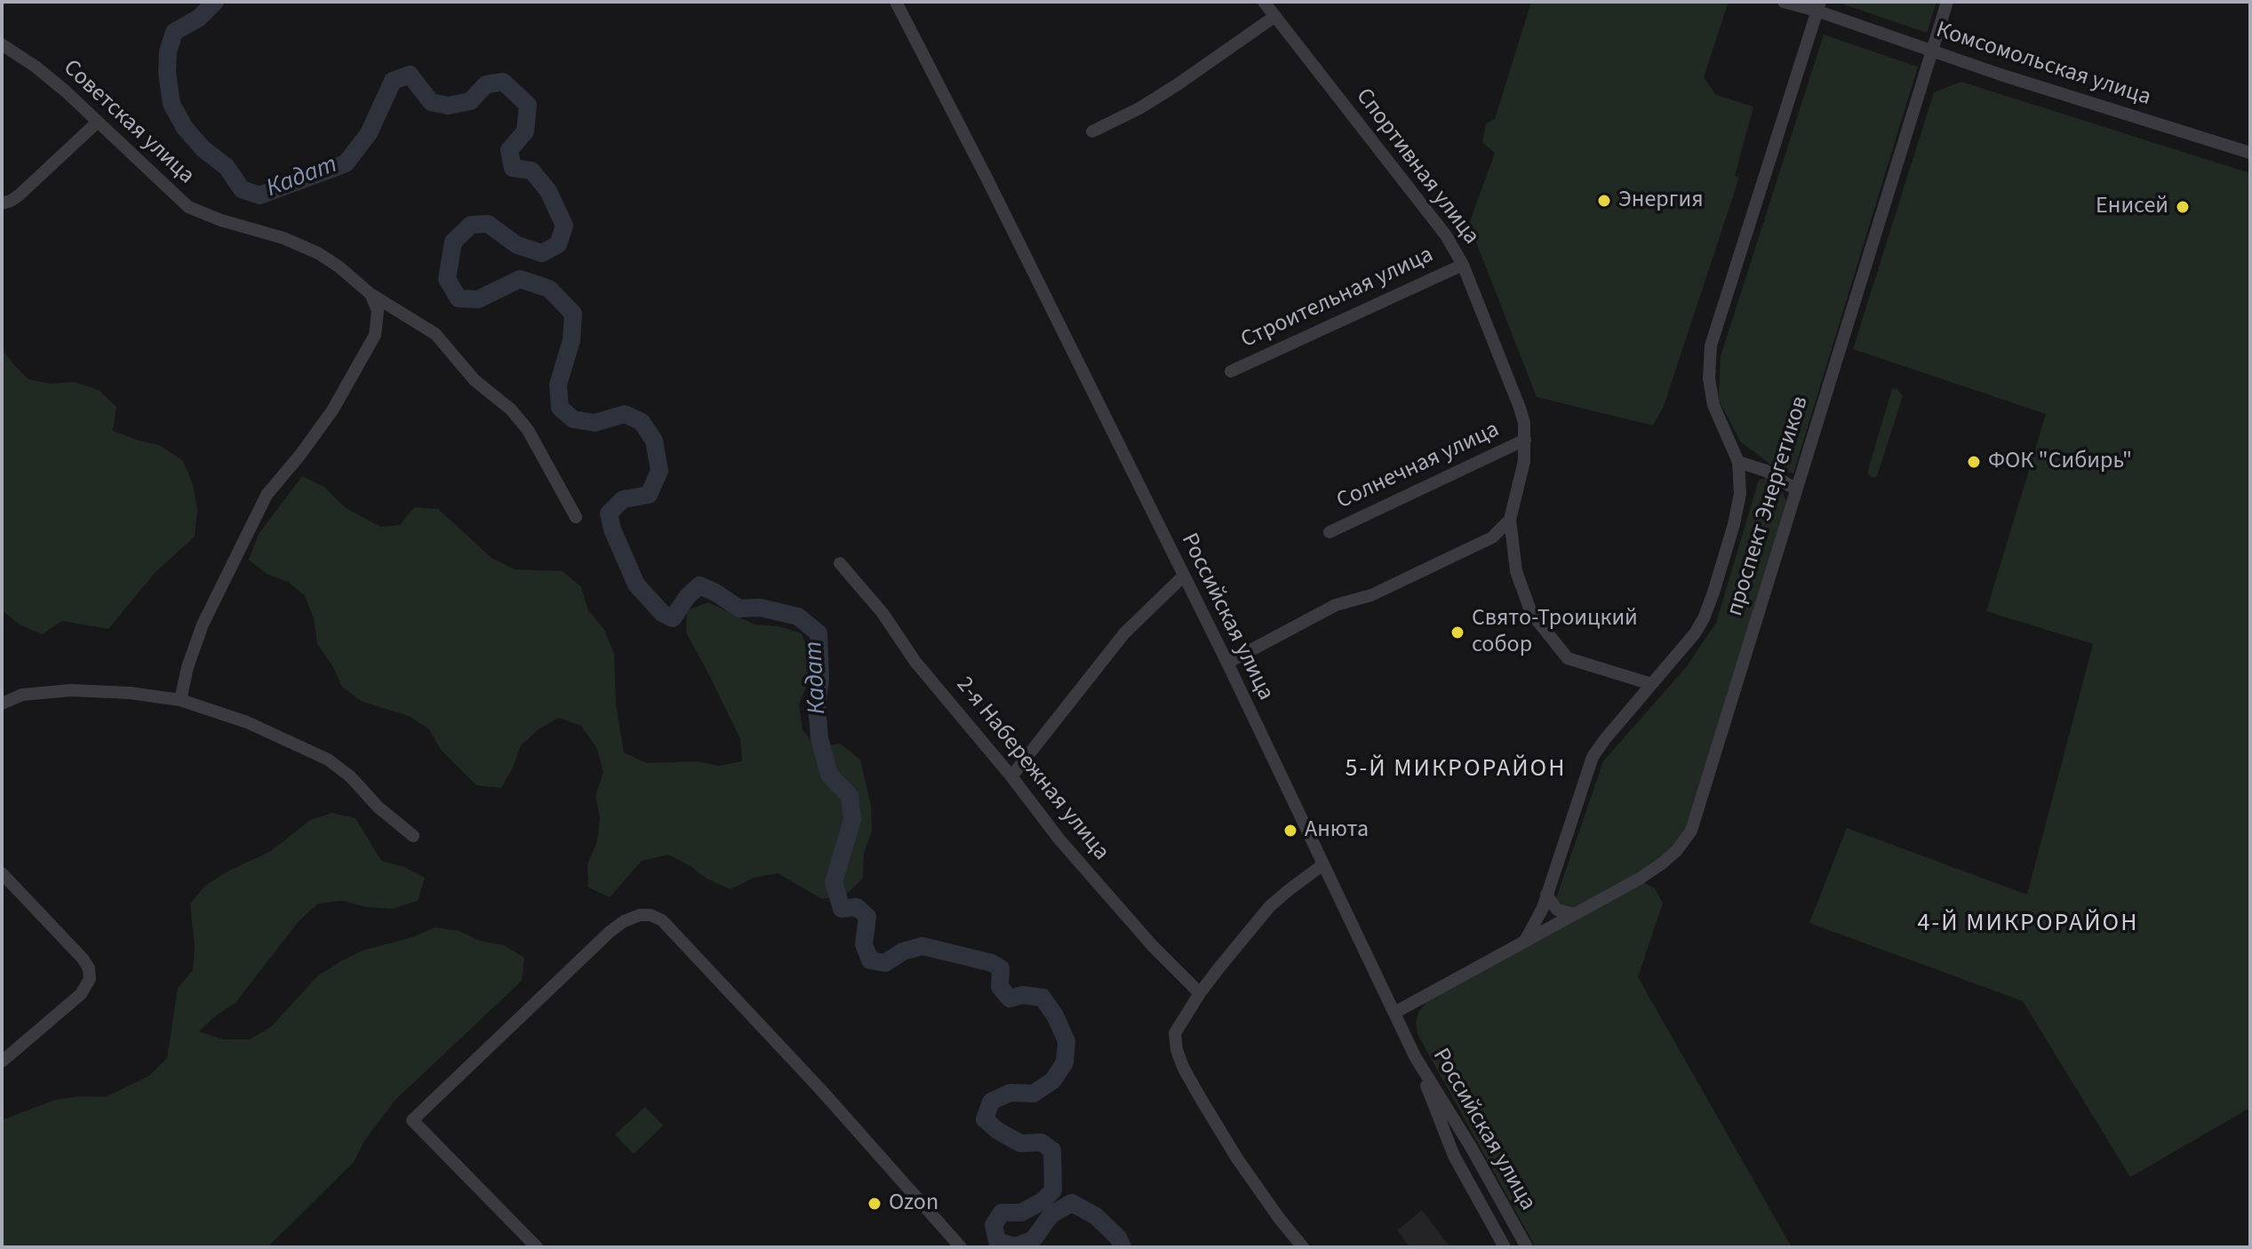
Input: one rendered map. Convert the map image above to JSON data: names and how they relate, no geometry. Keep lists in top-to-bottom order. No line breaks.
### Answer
{"streets":{"street":["Комсомольская улица","Советская улица","Спортивная улица","Строительная улица","Солнечная улица","проспект Энергетиков","Российская улица","2-я Набережная улица"]},"crossings":[["Комсомольская улица","проспект Энергетиков"],["Спортивная улица","Строительная улица"],["Спортивная улица","Солнечная улица"],["проспект Энергетиков","Российская улица"]],"districts":["5-Й МИКРОРАЙОН","4-Й МИКРОРАЙОН"],"water":["Кадат"],"places":["Энергия","Енисей","ФОК \"Сибирь\"","Свято-Троицкий собор","Анюта","Ozon"]}
